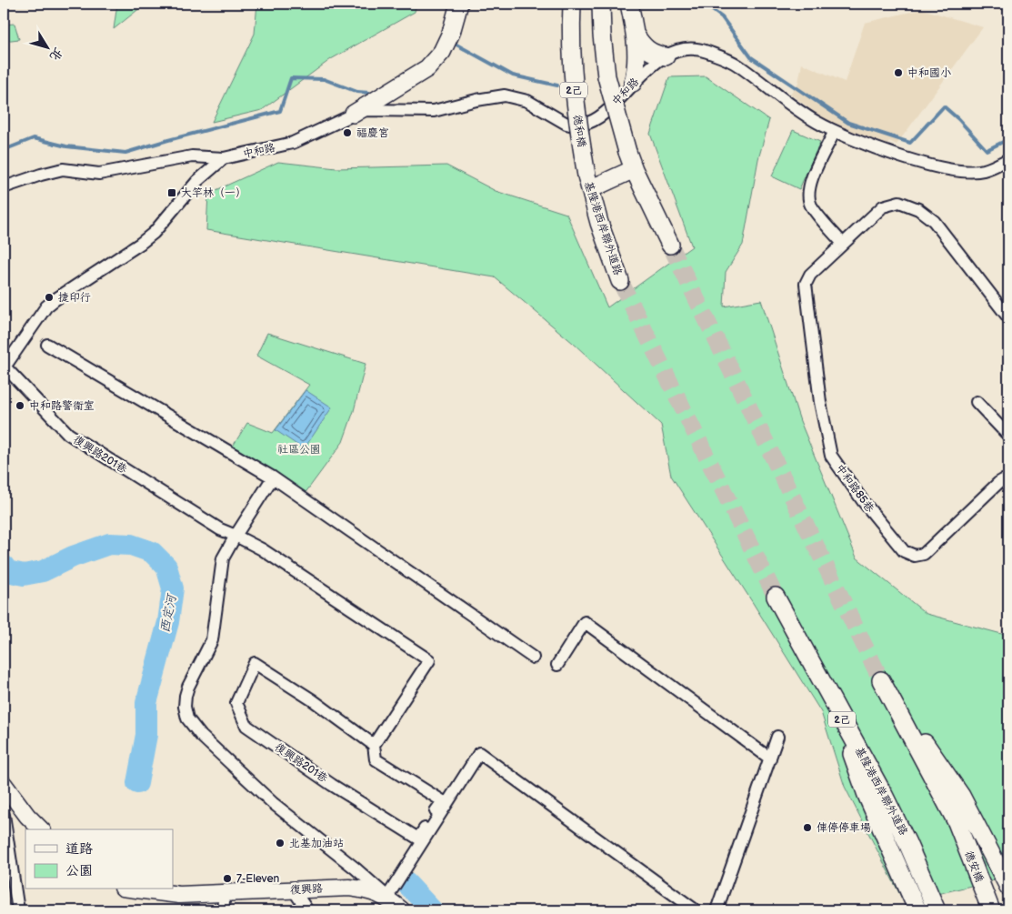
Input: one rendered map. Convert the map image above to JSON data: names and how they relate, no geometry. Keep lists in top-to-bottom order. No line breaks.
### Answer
{"streets":{"main road":["2己","德和橋","基隆港西岸聯外道路","德安橋"],"street":["中和路","復興路201巷","中和路85巷","復興路"]},"crossings":[["中和路","復興路201巷"],["德和橋","基隆港西岸聯外道路"]],"water":["西定河"],"parks":["社區公園"],"places":{"other":["中和國小","福慶宮","捷印行","中和路警衛室","俥停停車場","北基加油站","7-Eleven"],"transit":["大竿林（一）"]},"legend":["道路","公園"],"north":"bottom right"}
